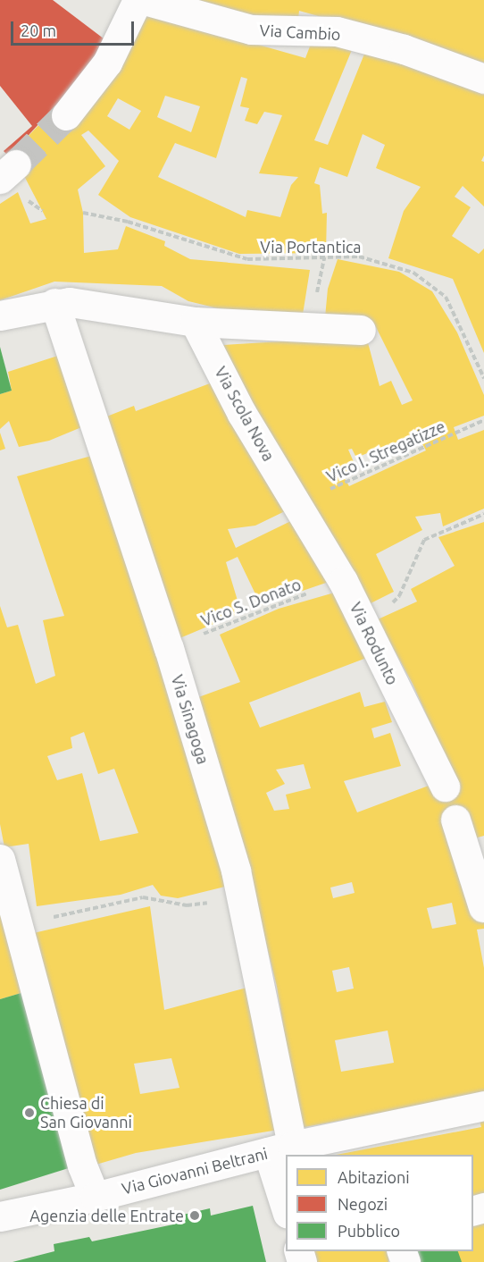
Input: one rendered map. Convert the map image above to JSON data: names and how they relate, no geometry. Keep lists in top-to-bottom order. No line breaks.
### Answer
{"streets":{"street":["Via Cambio","Via Scola Nova","Via Rodunto","Via Sinagoga","Via Giovanni Beltrani"],"path":["Via Portantica","Vico I. Stregatizze","Vico S. Donato"]},"crossings":[["Via Scola Nova","Vico I. Stregatizze"],["Via Scola Nova","Via Rodunto"],["Vico I. Stregatizze","Via Rodunto"],["Vico S. Donato","Via Rodunto"],["Vico S. Donato","Via Sinagoga"],["Via Sinagoga","Via Giovanni Beltrani"]],"places":["Chiesa di San Giovanni","Agenzia delle Entrate"],"legend":["Abitazioni","Negozi","Pubblico"],"scale_bar":"20 m"}
